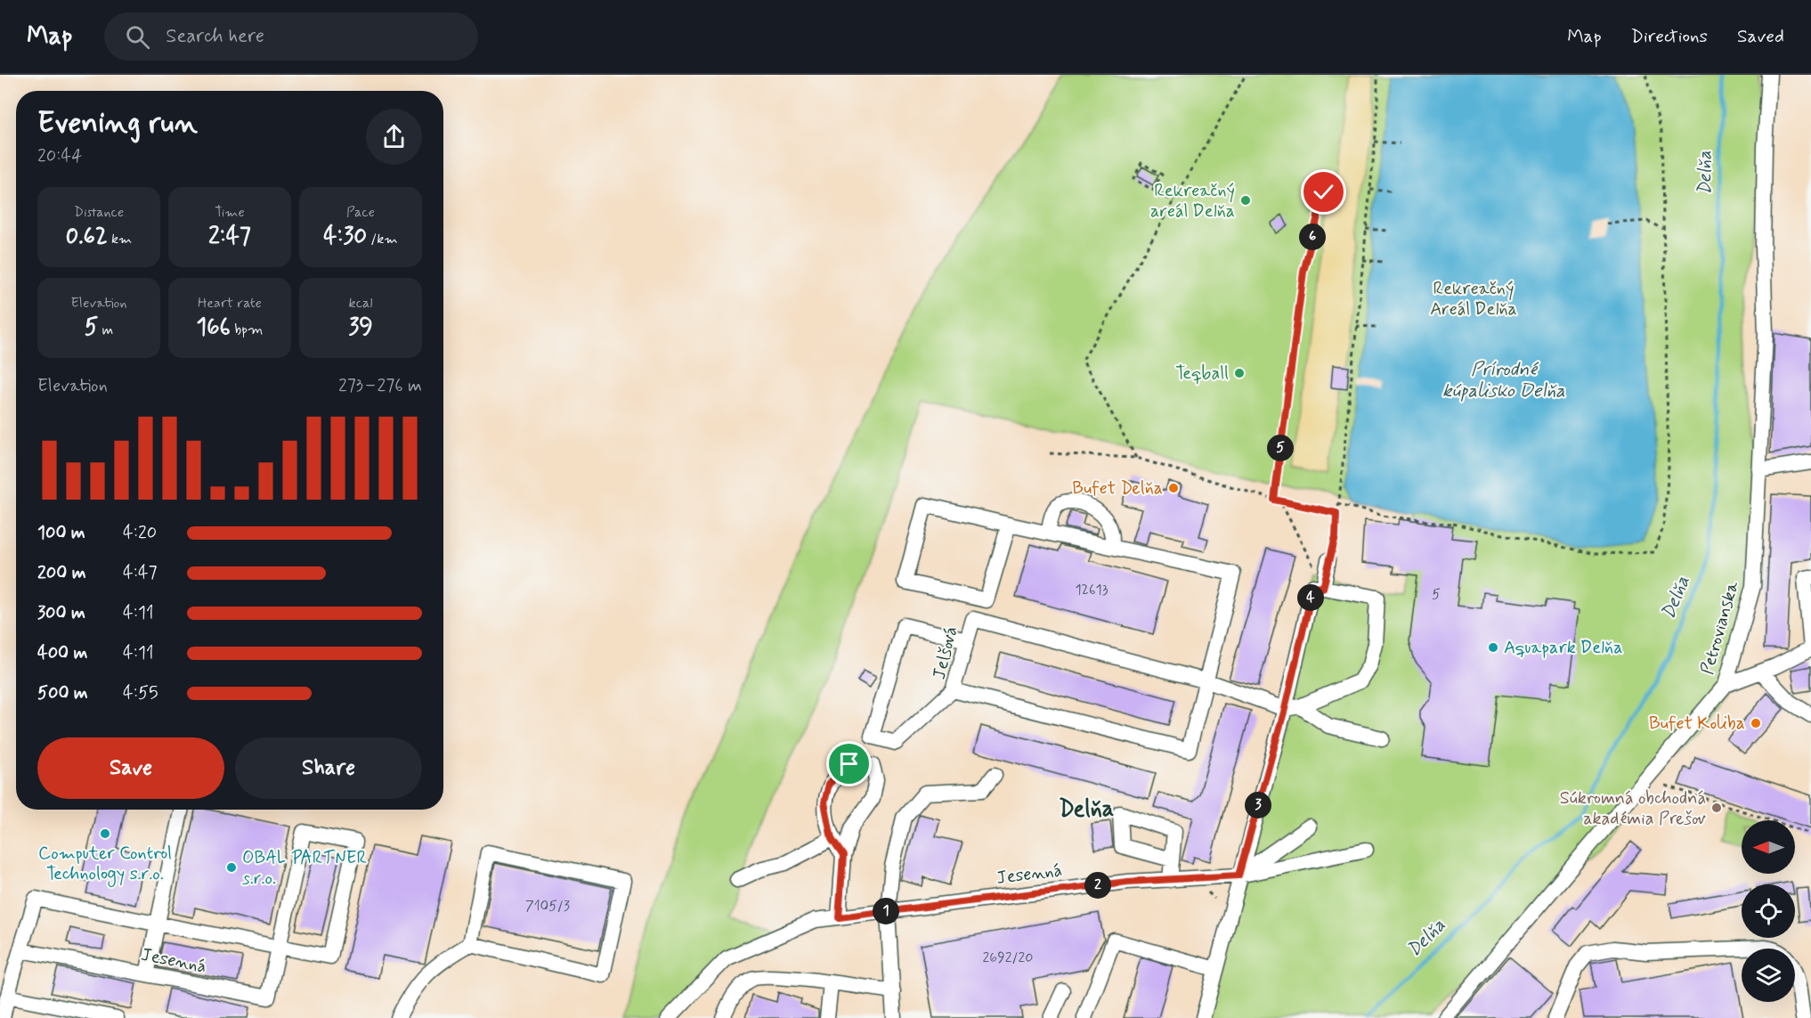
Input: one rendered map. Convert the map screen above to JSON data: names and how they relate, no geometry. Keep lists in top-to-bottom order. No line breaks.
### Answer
{"streets":{"street":["Petrovianska","Jelšová","Jesenná"]},"districts":["Delňa"],"water":["Delňa","Prírodné kúpalisko Delňa"],"parks":["Rekreačný Areál Delňa"],"places":["Rekreačný areál Delňa","Teqball","Bufet Delňa","Aquapark Delňa","Bufet Koliba","Súkromná obchodná akadémia Prešov","Computer Control Technology s.r.o.","OBAL PARTNER s.r.o."],"house_numbers":["12613","5","7105/3","2692/20"],"north":"left","page":{"header":"Map","search":"Search here","nav":["Map","Directions","Saved"],"heading":["Evening run","20:44"],"stats":[["Distance","0.62 km"],["Time","2:47"],["Pace","4:30 /km"],["Elevation","5 m"],["Heart rate","166 bpm"],["kcal","39"]],"pins":["6","5","4","3","2","1"],"chart":["Elevation","273–276 m"],"list":[{"name":"100 m","note":"4:20"},{"name":"200 m","note":"4:47"},{"name":"300 m","note":"4:11"},{"name":"400 m","note":"4:11"},{"name":"500 m","note":"4:55"}],"buttons":["Save","Share"]}}
